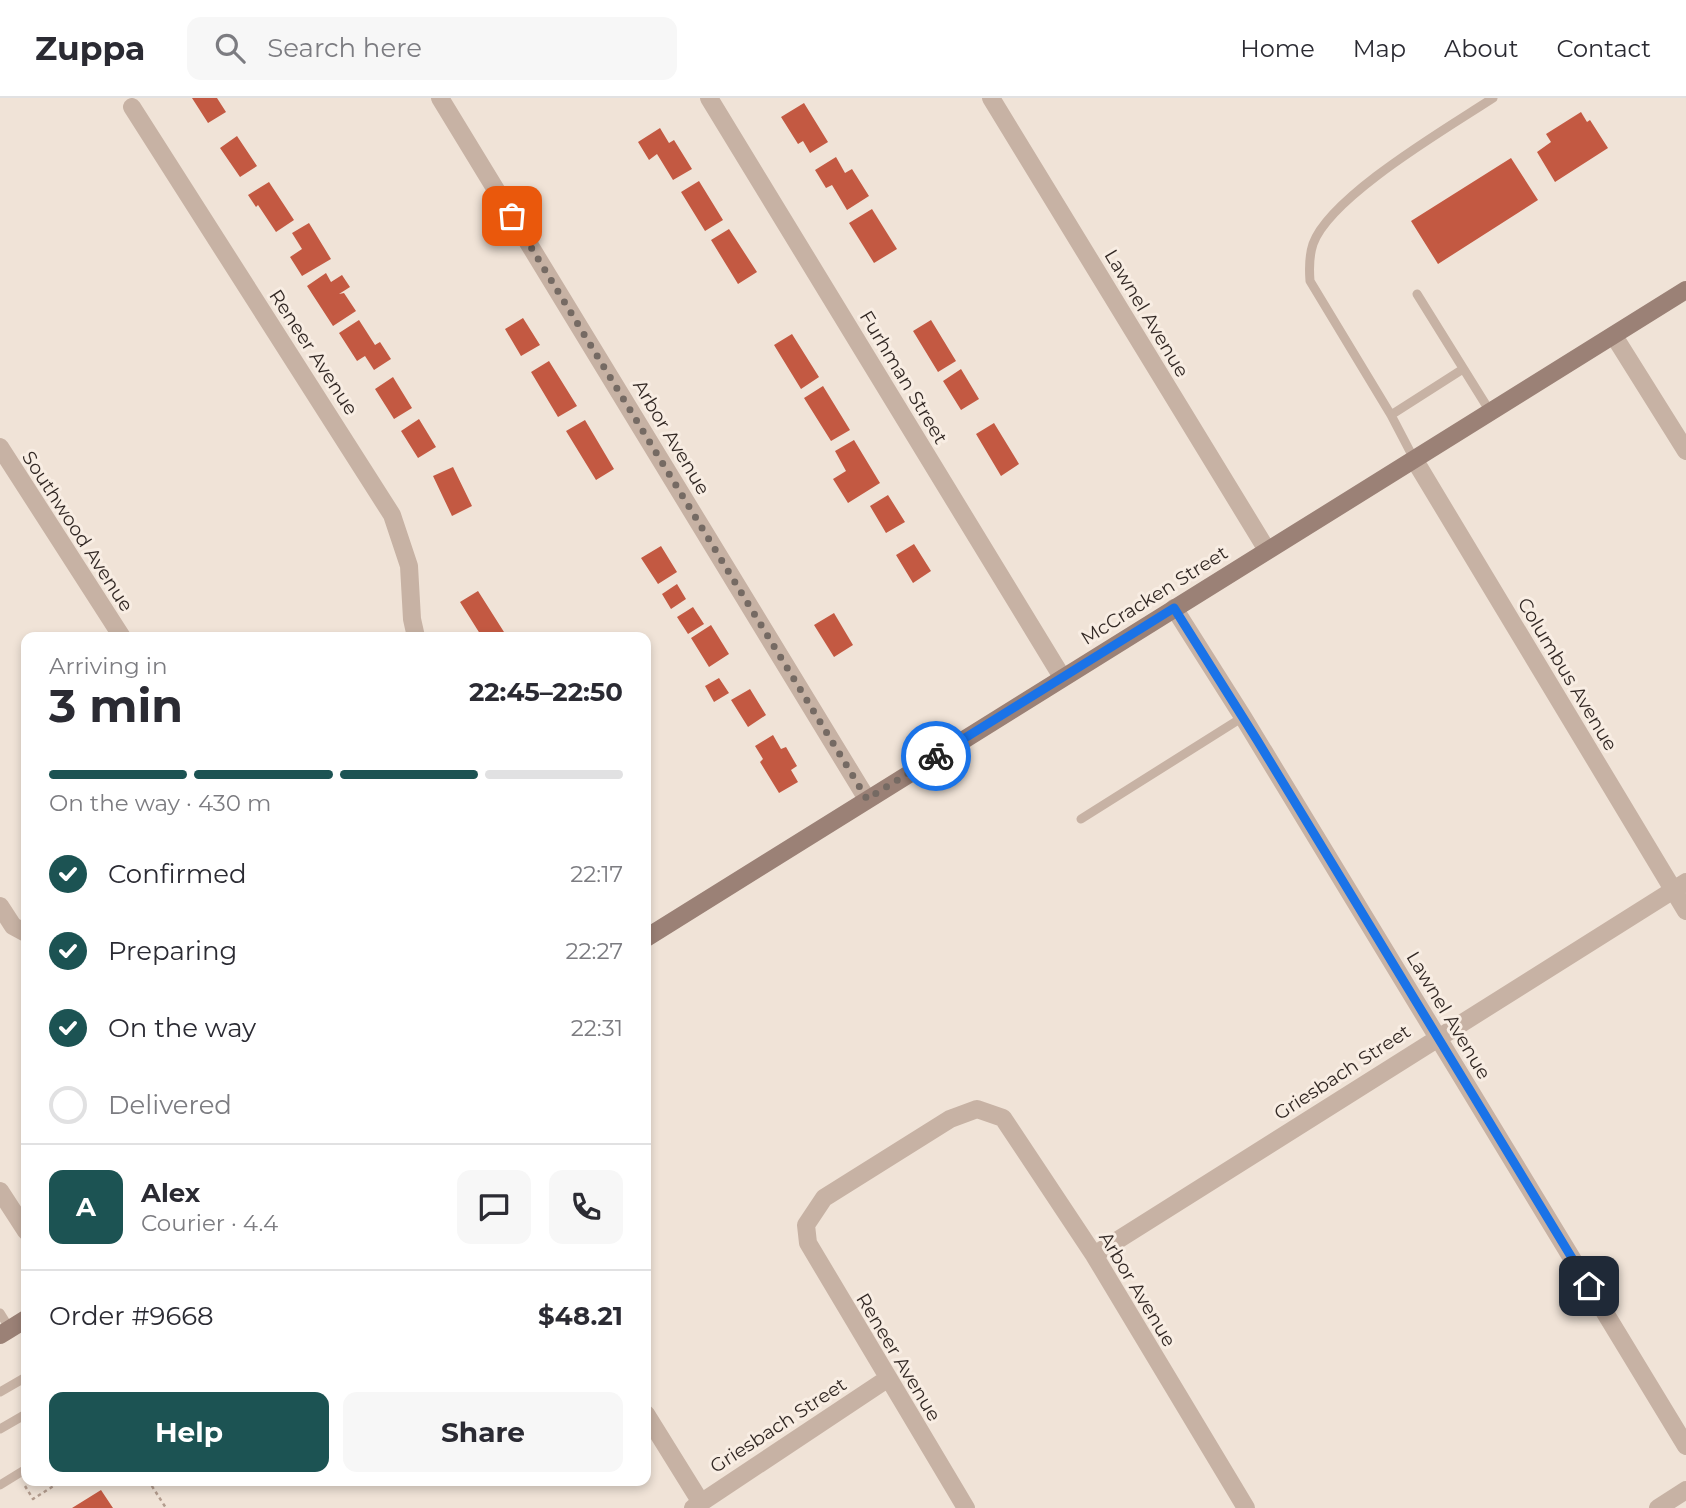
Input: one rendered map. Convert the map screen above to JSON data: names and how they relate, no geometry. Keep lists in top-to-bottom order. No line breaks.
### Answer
{"streets":{"street":["Lawnel Avenue","Reneer Avenue","Furhman Street","Arbor Avenue","Southwood Avenue","McCracken Street","Columbus Avenue","Griesbach Street"]},"crossings":[["Lawnel Avenue","McCracken Street"],["Lawnel Avenue","Griesbach Street"],["Reneer Avenue","Arbor Avenue"],["Reneer Avenue","Griesbach Street"],["Furhman Street","McCracken Street"],["Arbor Avenue","McCracken Street"],["Arbor Avenue","Griesbach Street"],["McCracken Street","Columbus Avenue"],["Columbus Avenue","Griesbach Street"]],"page":{"header":"Zuppa","search":"Search here","nav":["Home","Map","About","Contact"],"heading":["3 min","Arriving in","22:45–22:50"],"panel":["Alex","Courier · 4.4","Order #9668","$48.21"],"bar":"On the way · 430 m","list":[["Confirmed","22:17"],["Preparing","22:27"],["On the way","22:31"],"Delivered"],"round":"A","buttons":["Help","Share"]}}
